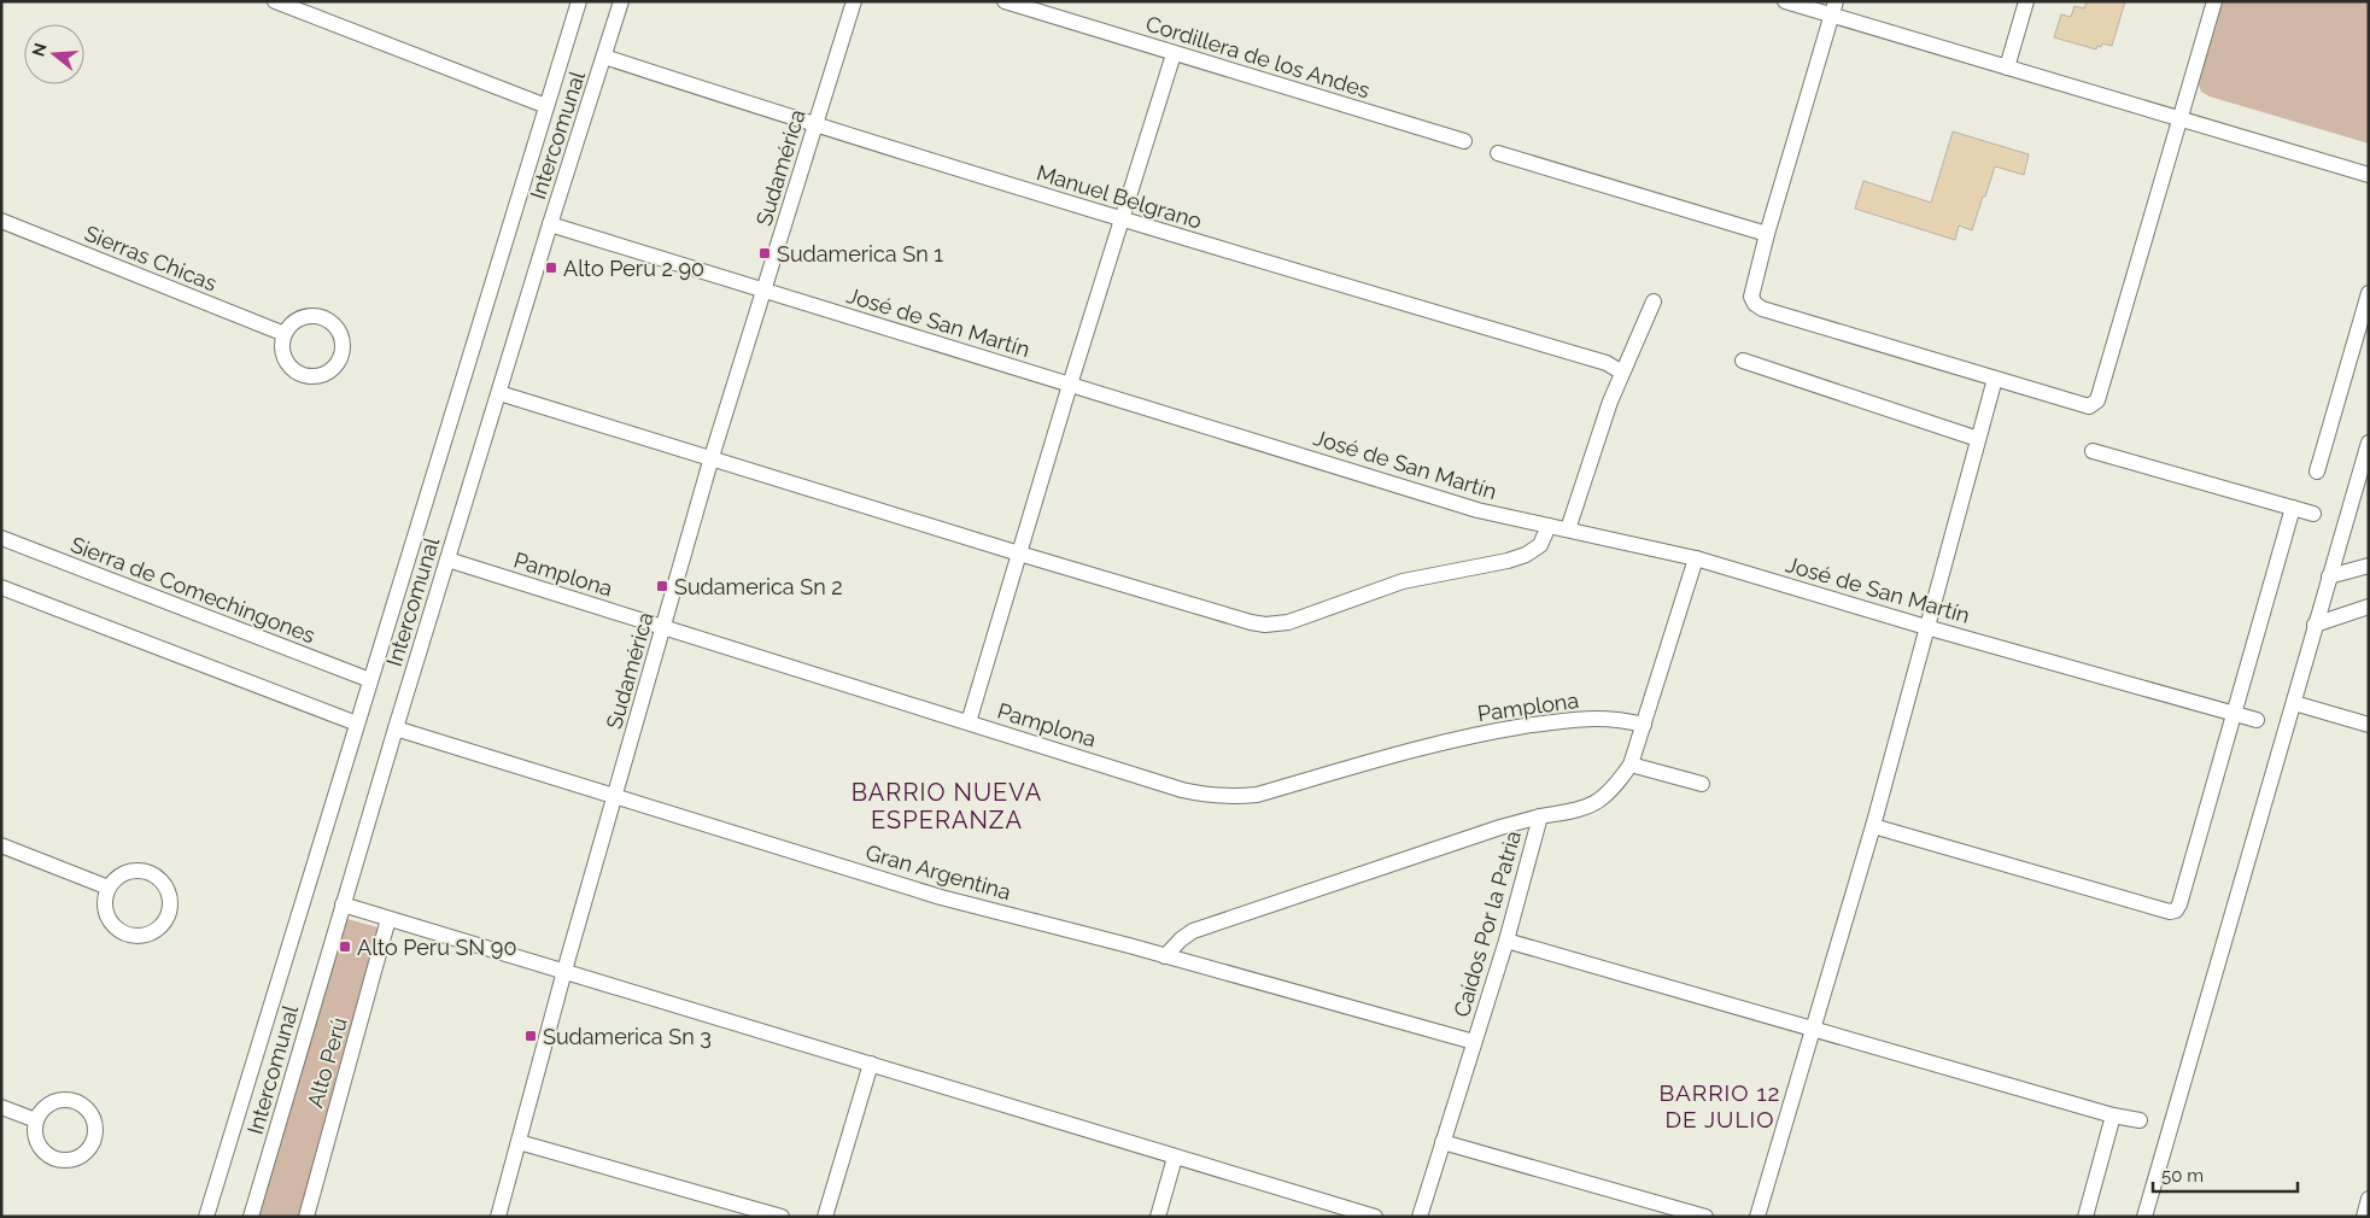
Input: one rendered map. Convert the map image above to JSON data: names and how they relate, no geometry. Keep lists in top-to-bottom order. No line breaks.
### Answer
{"streets":{"street":["Cordillera de los Andes","Intercomunal","Sudamérica","Manuel Belgrano","Sierras Chicas","José de San Martín","Pamplona","Sierra de Comechingones","Gran Argentina","Caídos Por la Patria","Alto Perú"]},"crossings":[["Intercomunal","Manuel Belgrano"],["Intercomunal","José de San Martín"],["Intercomunal","Pamplona"],["Intercomunal","Gran Argentina"],["Sudamérica","Manuel Belgrano"],["Sudamérica","José de San Martín"],["Sudamérica","Pamplona"],["Sudamérica","Gran Argentina"],["José de San Martín","Caídos Por la Patria"],["Pamplona","Caídos Por la Patria"],["Gran Argentina","Caídos Por la Patria"]],"districts":["BARRIO NUEVA ESPERANZA","BARRIO 12 DE JULIO"],"places":{"transit":["Sudamerica Sn 1","Alto Peru 2 90","Sudamerica Sn 2","Alto Peru SN 90","Sudamerica Sn 3"]},"scale_bar":"50 m","north":"left"}
